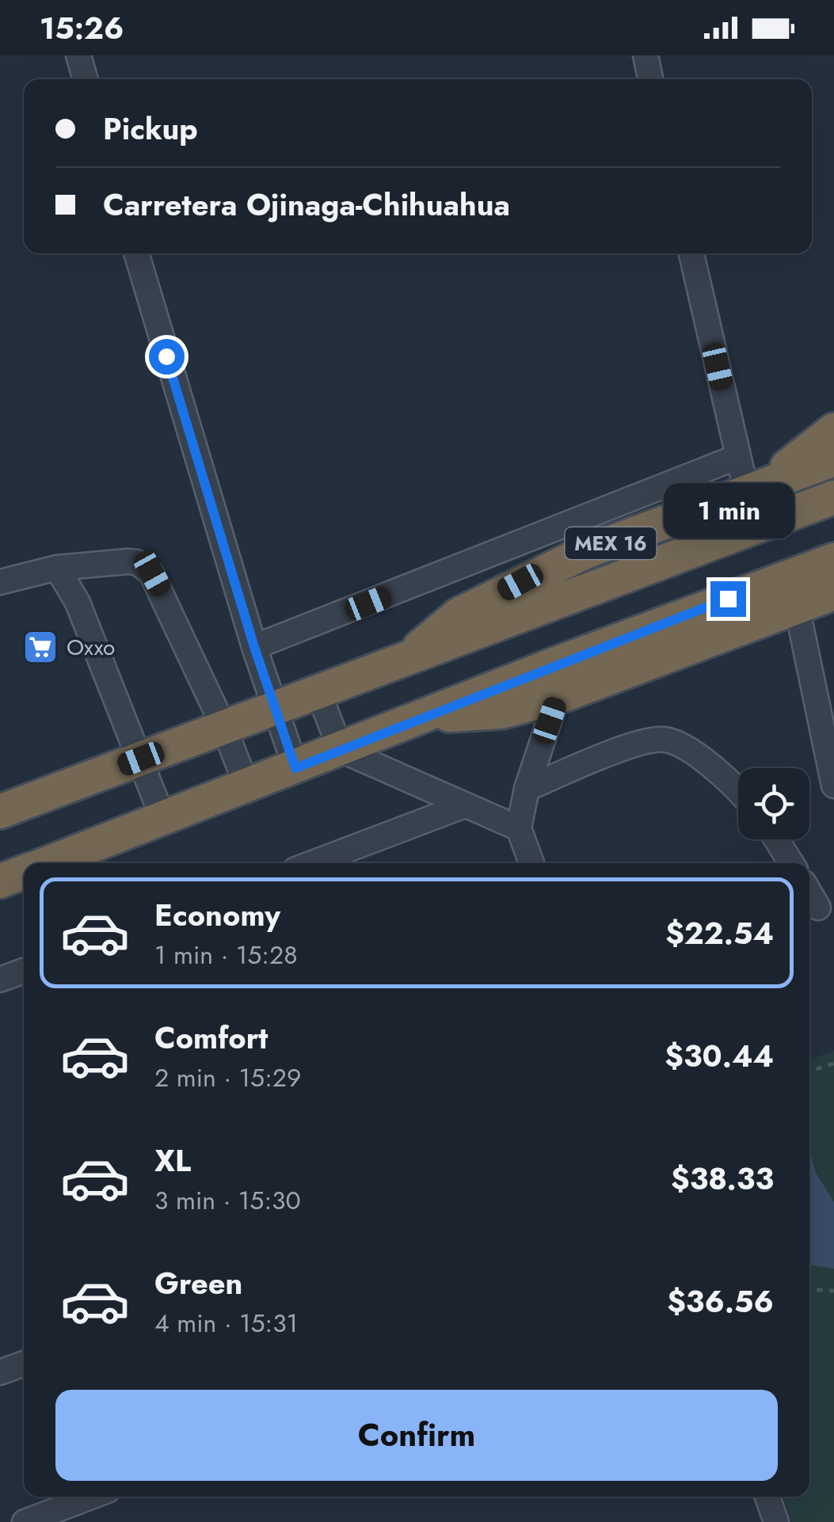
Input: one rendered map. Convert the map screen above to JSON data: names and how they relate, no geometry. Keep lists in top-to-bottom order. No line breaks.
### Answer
{"streets":{"highway":["MEX 16"]},"places":{"supermarket":["Oxxo"]},"page":{"status":"15:26","banner":["Pickup","Carretera Ojinaga-Chihuahua"],"bubble":"1 min","list":[{"name":"Economy","note":"1 min · 15:28","value":"$22.54"},{"name":"Comfort","note":"2 min · 15:29","value":"$30.44"},{"name":"XL","note":"3 min · 15:30","value":"$38.33"},{"name":"Green","note":"4 min · 15:31","value":"$36.56"}],"buttons":"Confirm"}}
